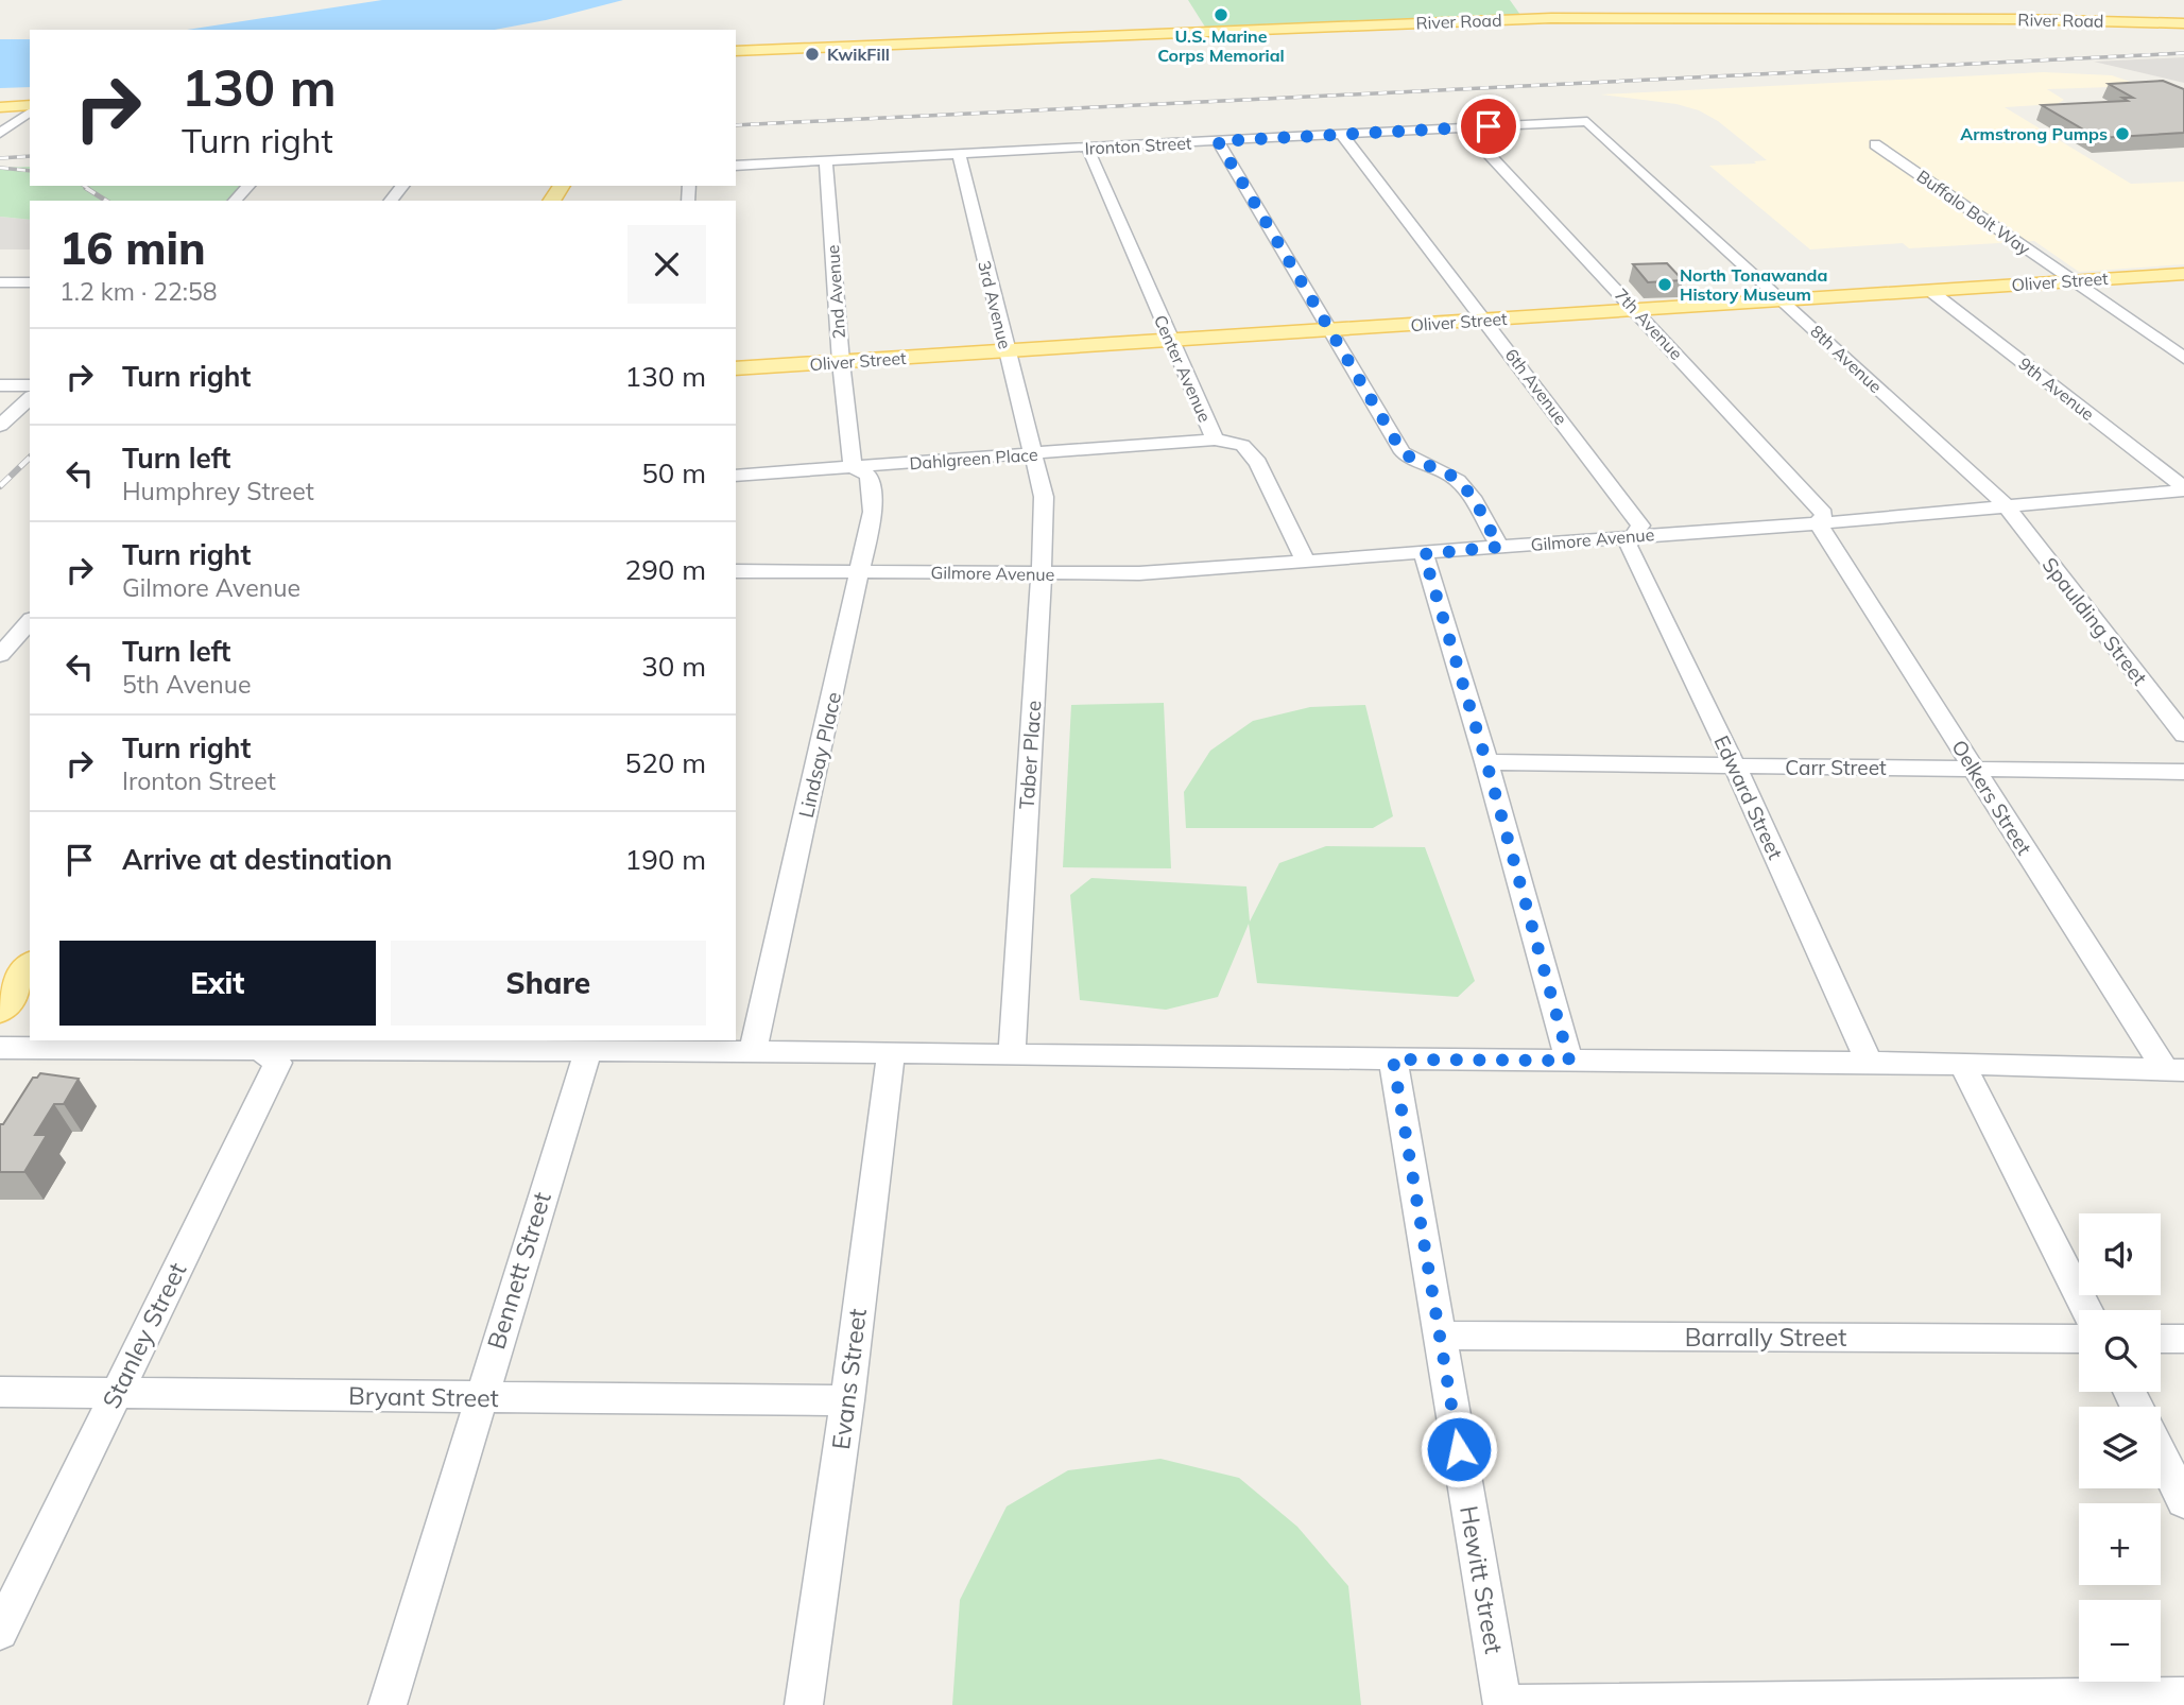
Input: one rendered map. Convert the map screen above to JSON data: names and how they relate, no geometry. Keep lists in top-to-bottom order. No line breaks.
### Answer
{"streets":{"main road":["River Road","Oliver Street"],"street":["Ironton Street","Buffalo Bolt Way","2nd Avenue","3rd Avenue","7th Avenue","8th Avenue","Center Avenue","6th Avenue","9th Avenue","Dahlgreen Place","Gilmore Avenue","Spaulding Street","Lindsay Place","Taber Place","Carr Street","Edward Street","Oelkers Street","Bennett Street","Stanley Street","Barrally Street","Evans Street","Bryant Street","Hewitt Street"]},"crossings":[["Ironton Street","2nd Avenue"],["Ironton Street","3rd Avenue"],["Ironton Street","7th Avenue"],["Ironton Street","8th Avenue"],["Ironton Street","Center Avenue"],["Ironton Street","6th Avenue"],["Buffalo Bolt Way","Oliver Street"],["Oliver Street","2nd Avenue"],["Oliver Street","3rd Avenue"],["Oliver Street","7th Avenue"],["Oliver Street","8th Avenue"],["Oliver Street","Center Avenue"],["Oliver Street","6th Avenue"],["Oliver Street","9th Avenue"],["2nd Avenue","Dahlgreen Place"],["2nd Avenue","Lindsay Place"],["3rd Avenue","Dahlgreen Place"],["3rd Avenue","Taber Place"],["7th Avenue","Gilmore Avenue"],["7th Avenue","Oelkers Street"],["8th Avenue","Gilmore Avenue"],["8th Avenue","Spaulding Street"],["Center Avenue","Dahlgreen Place"],["Center Avenue","Gilmore Avenue"],["6th Avenue","Gilmore Avenue"],["6th Avenue","Edward Street"],["9th Avenue","Gilmore Avenue"],["Dahlgreen Place","Lindsay Place"],["Dahlgreen Place","Taber Place"],["Gilmore Avenue","Spaulding Street"],["Gilmore Avenue","Lindsay Place"],["Gilmore Avenue","Taber Place"],["Gilmore Avenue","Edward Street"],["Gilmore Avenue","Oelkers Street"],["Carr Street","Edward Street"],["Carr Street","Oelkers Street"],["Bennett Street","Bryant Street"],["Stanley Street","Bryant Street"],["Barrally Street","Hewitt Street"],["Evans Street","Bryant Street"]],"places":["U.S. Marine Corps Memorial","KwikFill","Armstrong Pumps","North Tonawanda History Museum"],"page":{"turn":["130 m","Turn right"],"heading":["16 min","1.2 km · 22:58"],"list":[{"name":"Turn right","value":"130 m"},{"name":"Turn left","note":"Humphrey Street","value":"50 m"},{"name":"Turn right","note":"Gilmore Avenue","value":"290 m"},{"name":"Turn left","note":"5th Avenue","value":"30 m"},{"name":"Turn right","note":"Ironton Street","value":"520 m"},{"name":"Arrive at destination","value":"190 m"}],"buttons":["Exit","Share"],"map_buttons":["+","−"]}}
